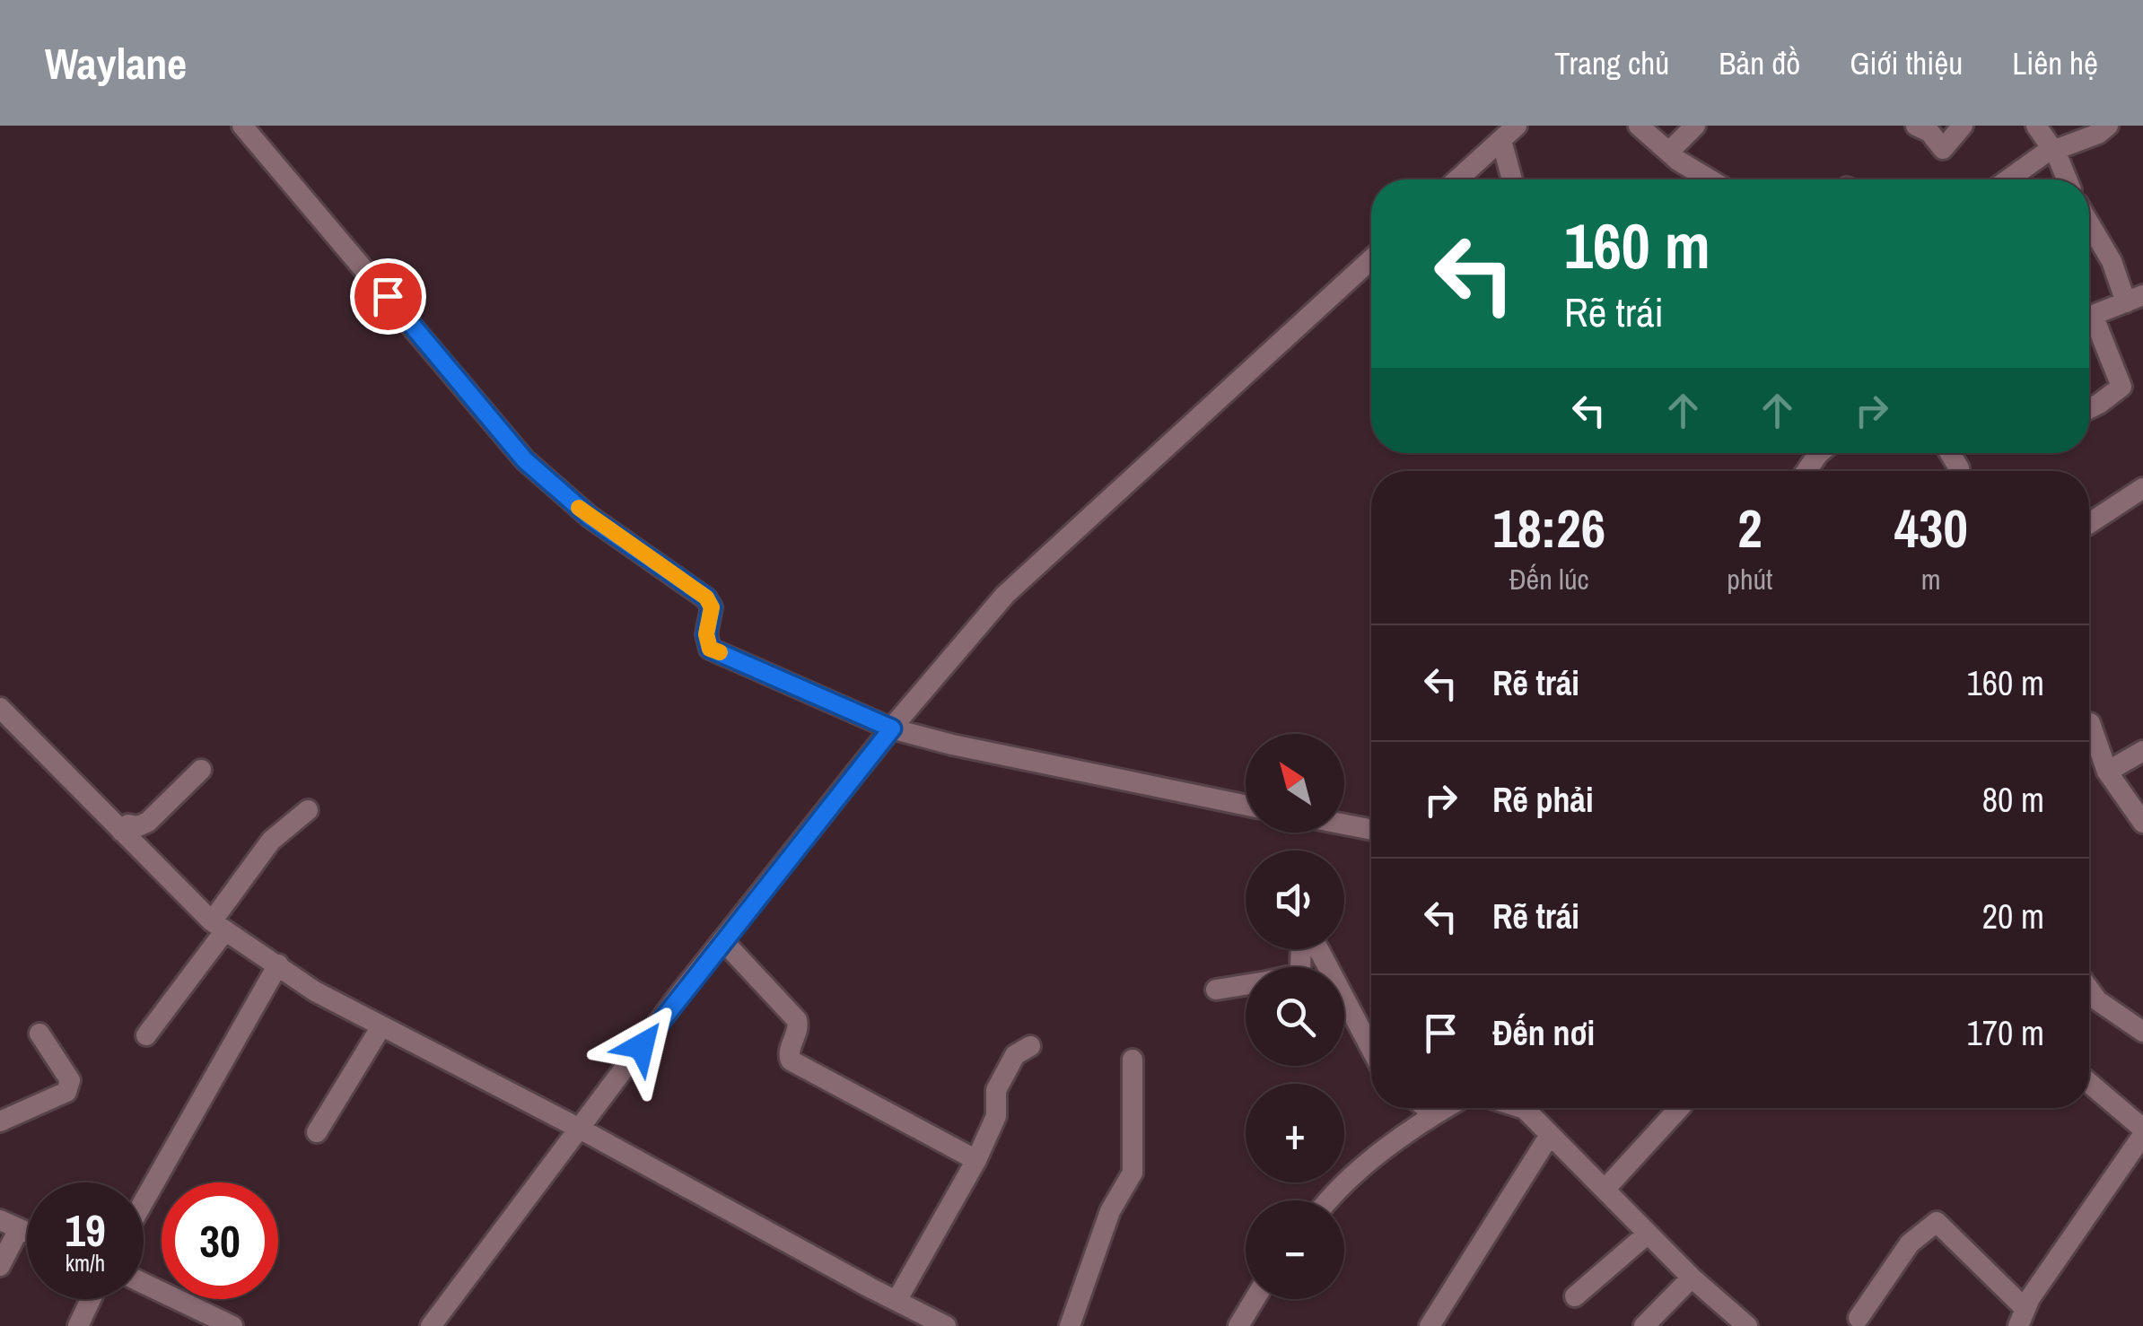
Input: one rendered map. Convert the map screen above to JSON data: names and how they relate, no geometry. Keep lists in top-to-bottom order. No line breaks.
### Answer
{"north":"top left","page":{"header":"Waylane","nav":["Trang chủ","Bản đồ","Giới thiệu","Liên hệ"],"turn":["160 m","Rẽ trái"],"eta":["18:26","Đến lúc","2","phút","430","m"],"list":[{"name":"Rẽ trái","value":"160 m"},{"name":"Rẽ phải","value":"80 m"},{"name":"Rẽ trái","value":"20 m"},{"name":"Đến nơi","value":"170 m"}],"map_buttons":["+","−"],"speed":"19 km/h","limit":"30"}}
